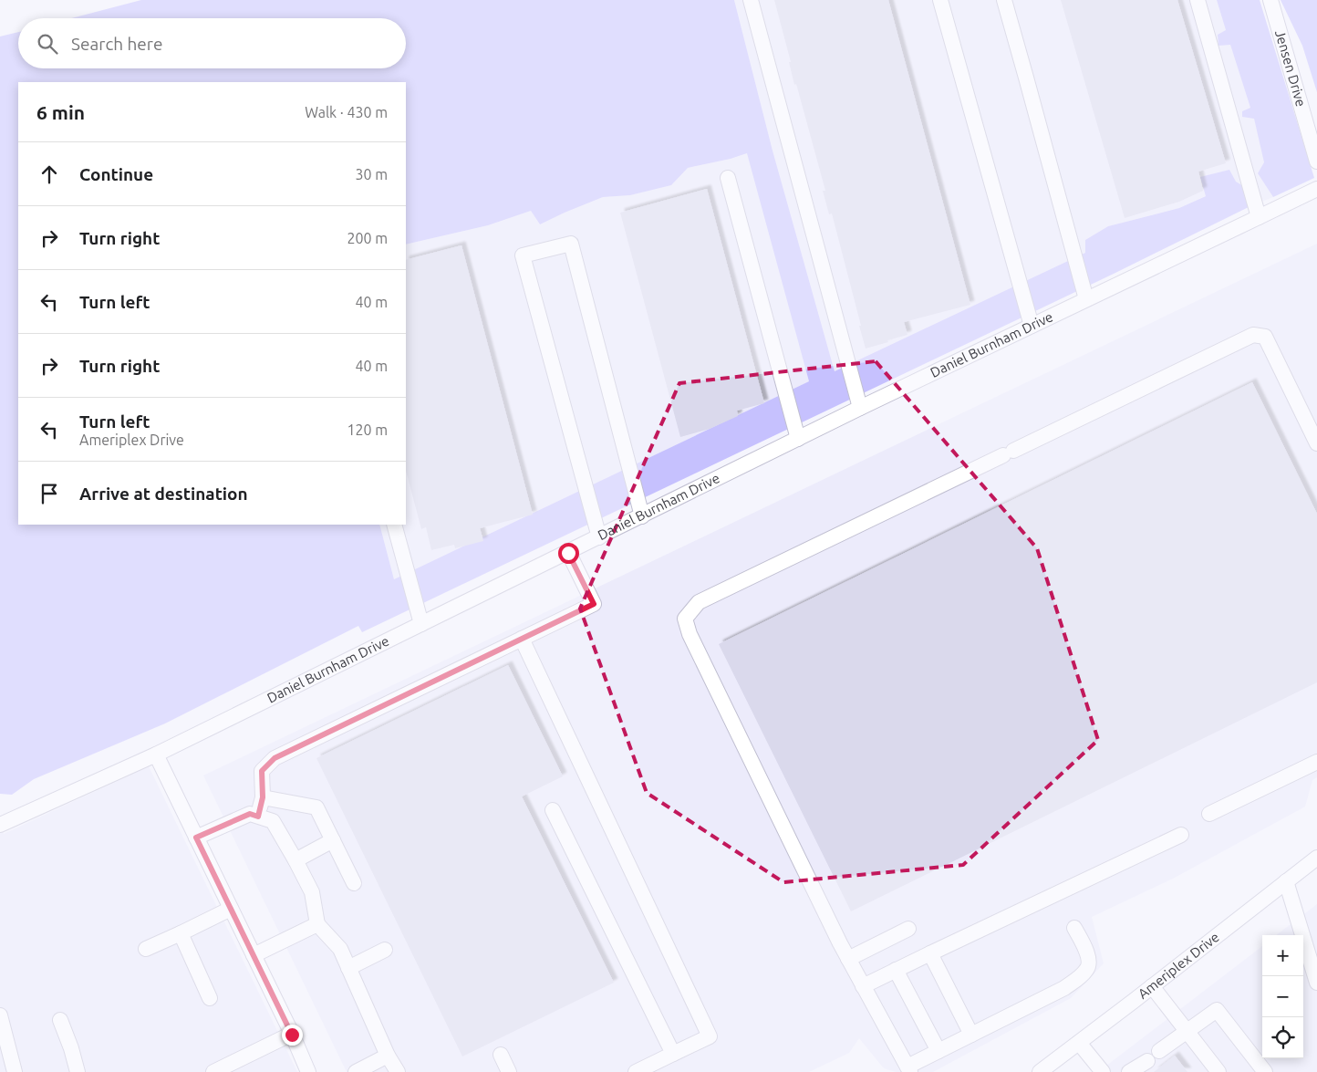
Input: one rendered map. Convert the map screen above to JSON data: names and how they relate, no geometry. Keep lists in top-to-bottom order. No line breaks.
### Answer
{"streets":{"street":["Jensen Drive","Daniel Burnham Drive","Ameriplex Drive"]},"page":{"search":"Search here","heading":["6 min","Walk · 430 m"],"list":[["Continue","30 m"],["Turn right","200 m"],["Turn left","40 m"],["Turn right","40 m"],["Turn left","Ameriplex Drive","120 m"],"Arrive at destination"],"map_buttons":["+","−"]}}
